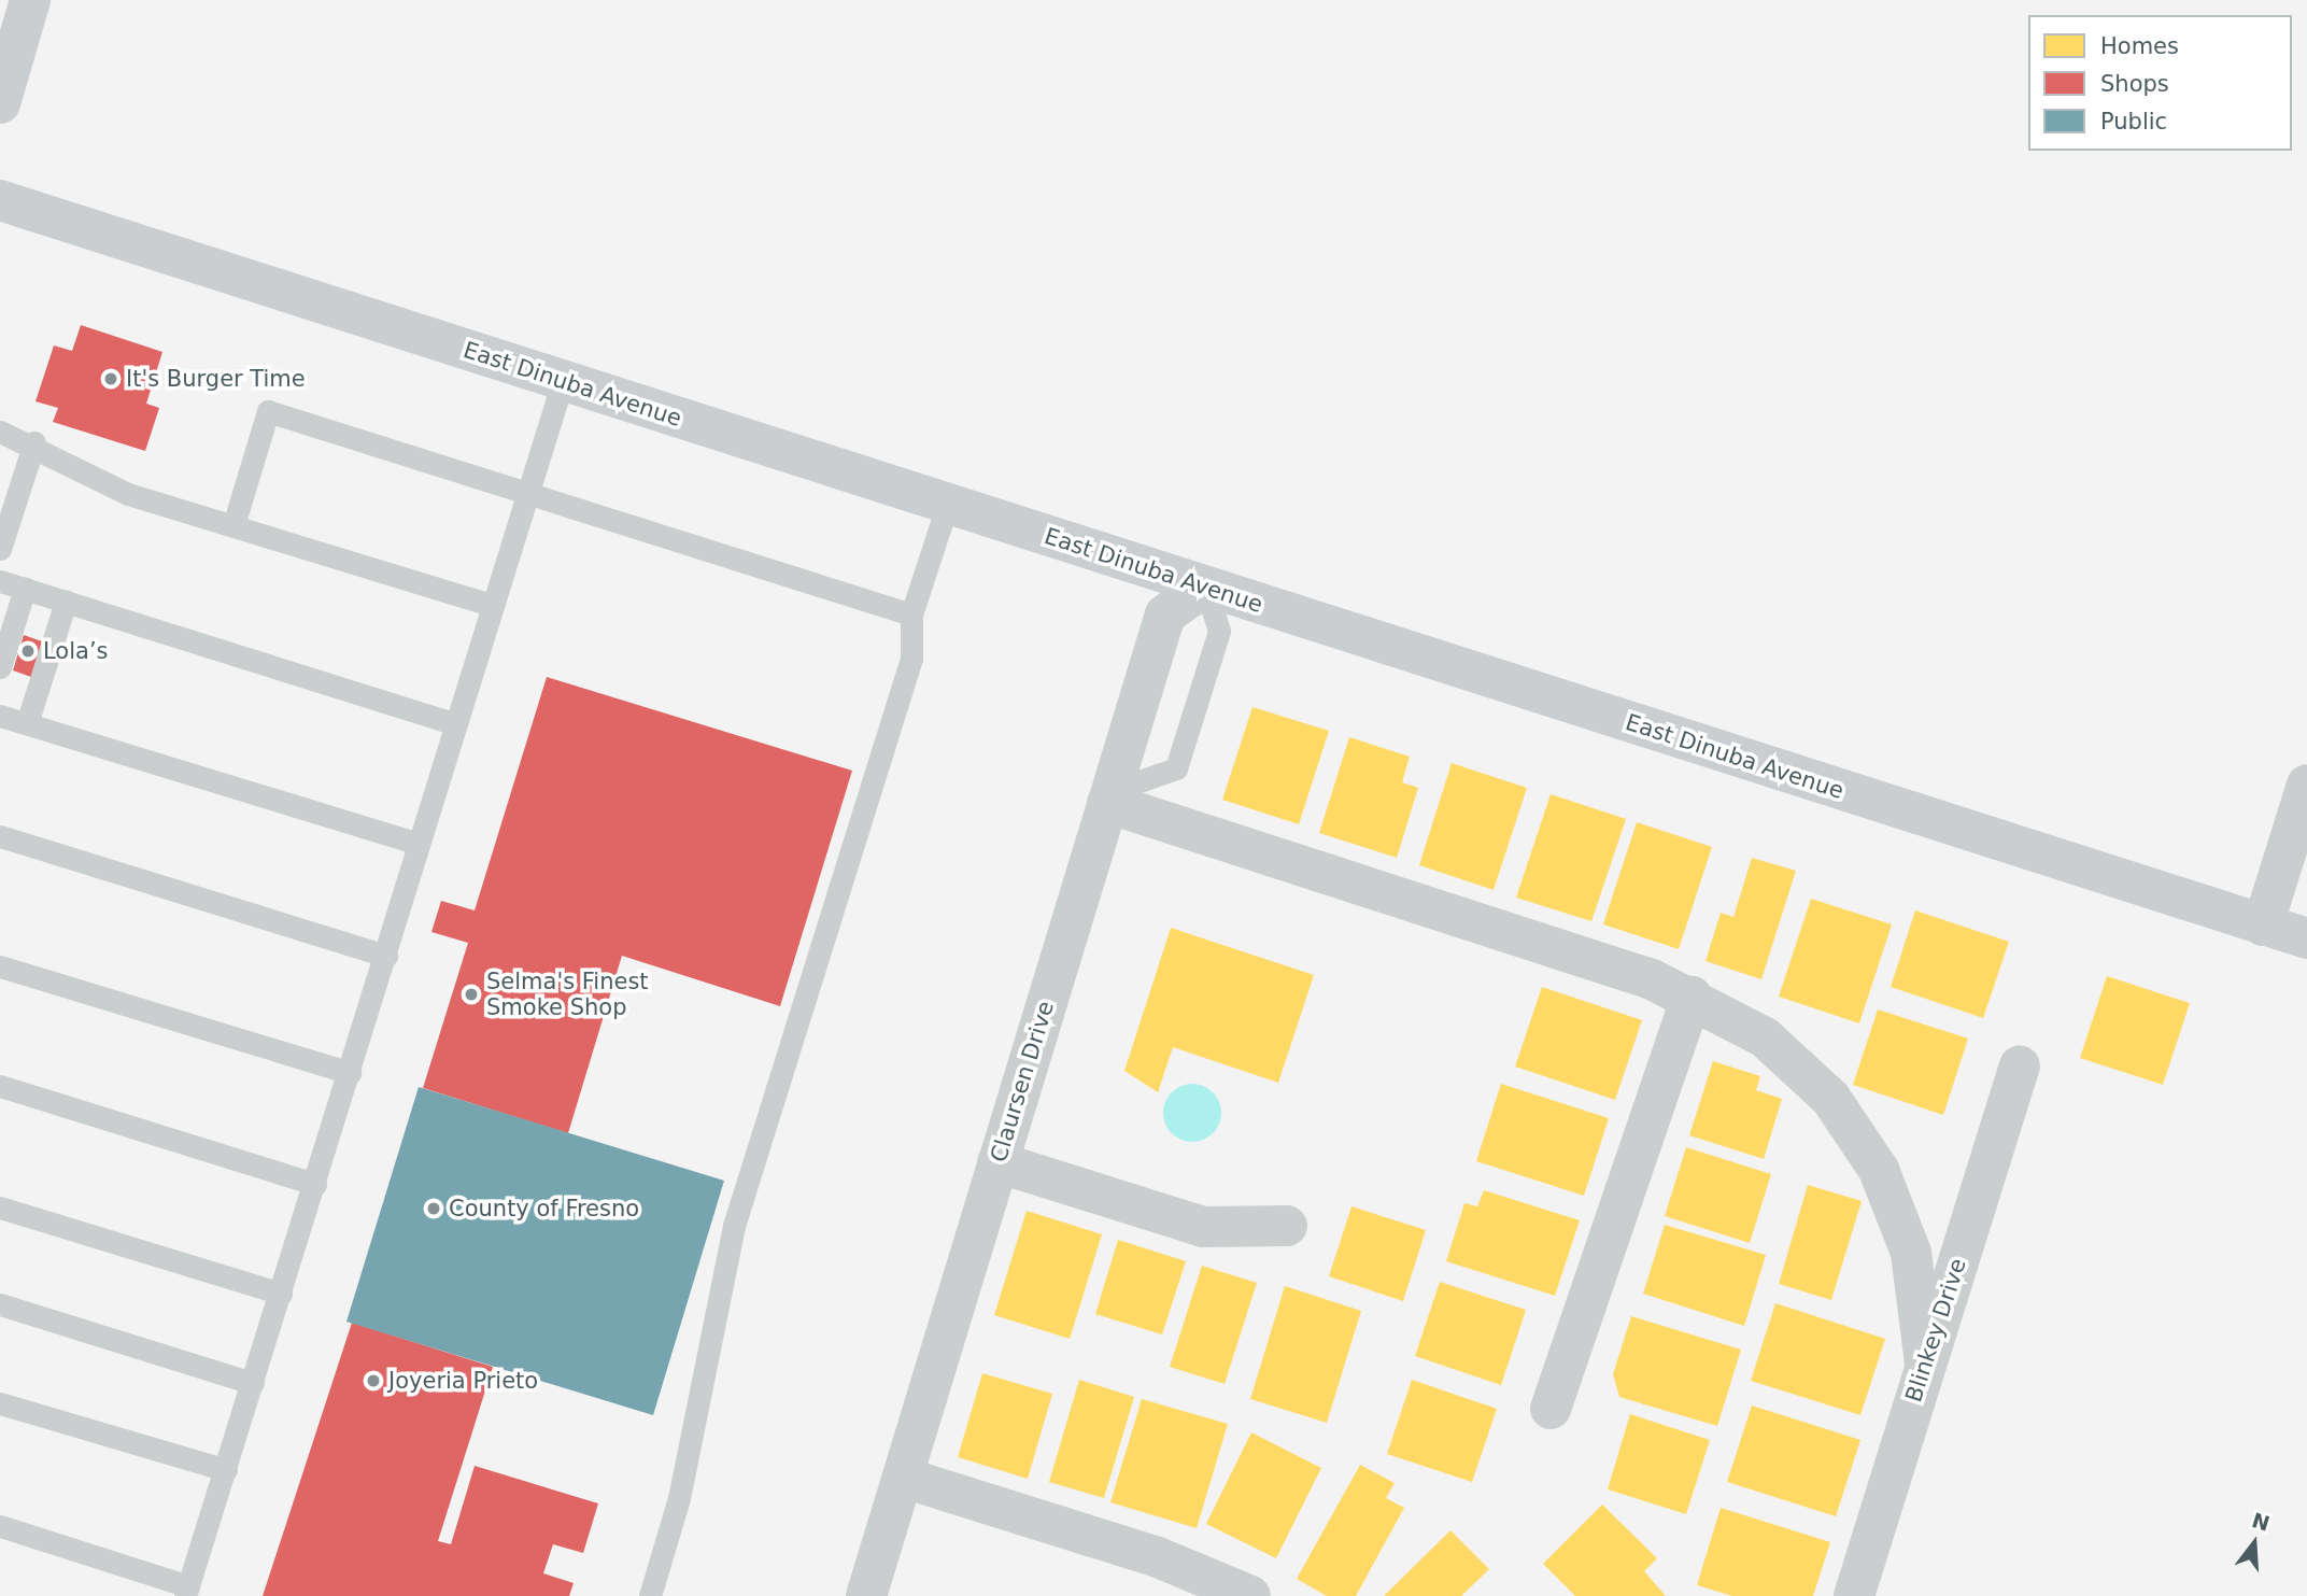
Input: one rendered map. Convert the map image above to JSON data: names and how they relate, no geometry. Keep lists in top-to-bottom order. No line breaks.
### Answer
{"streets":{"street":["East Dinuba Avenue","Claursen Drive","Blinkey Drive"]},"crossings":[["East Dinuba Avenue","Claursen Drive"]],"places":["It's Burger Time","Lola’s","Selma's Finest Smoke Shop","County of Fresno","Joyeria Prieto"],"legend":["Homes","Shops","Public"],"north":"top"}
